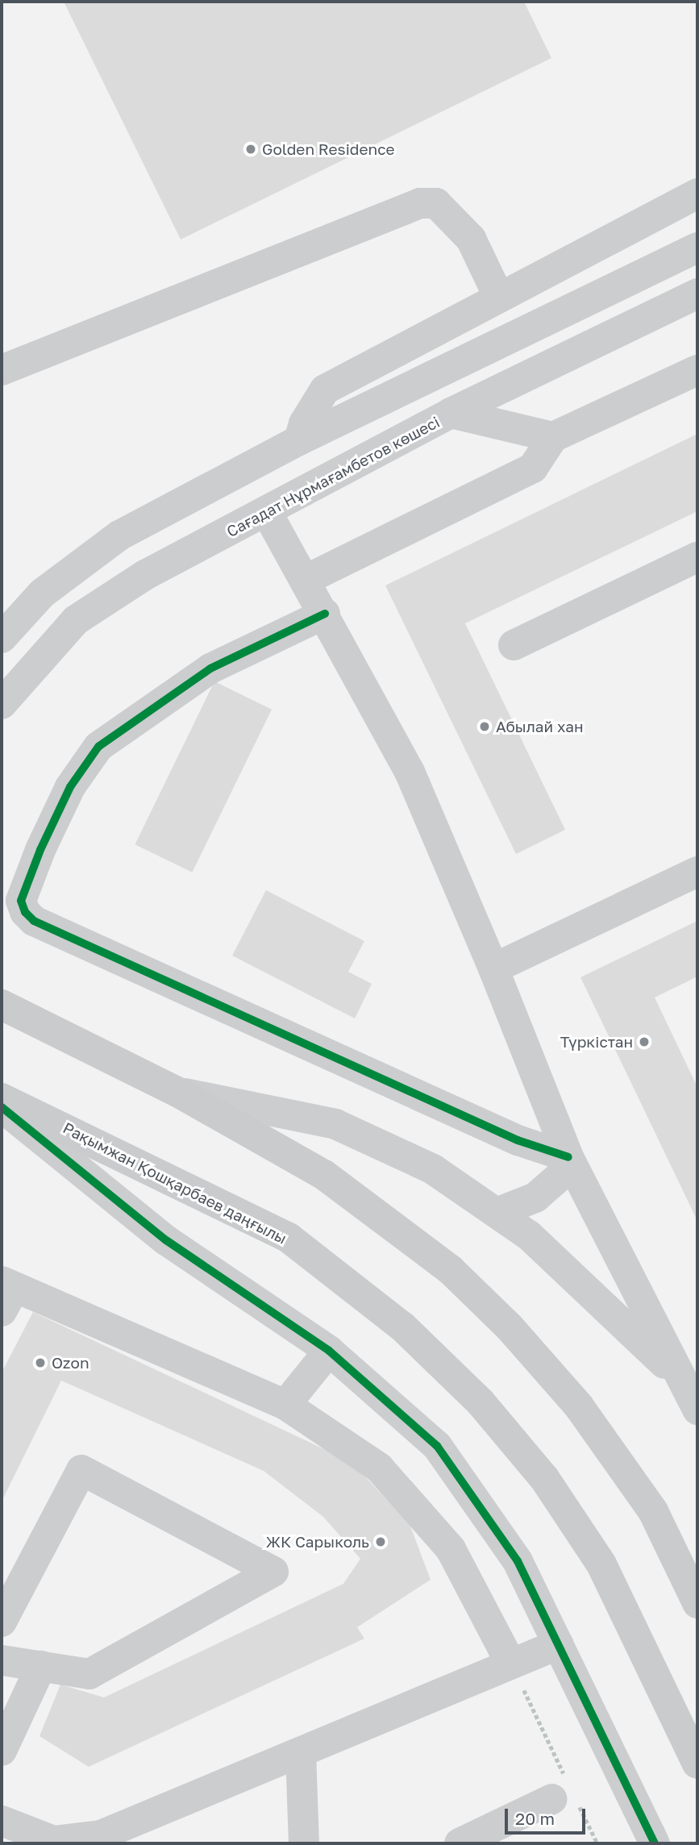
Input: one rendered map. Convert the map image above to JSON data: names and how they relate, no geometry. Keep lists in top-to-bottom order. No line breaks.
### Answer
{"streets":{"main road":["Рақымжан Қошқарбаев даңғылы"],"street":["Сағадат Нұрмағамбетов көшесі"]},"places":["Golden Residence","Абылай хан","Түркістан","Ozon","ЖК Сарыколь"],"scale_bar":"20 m"}
